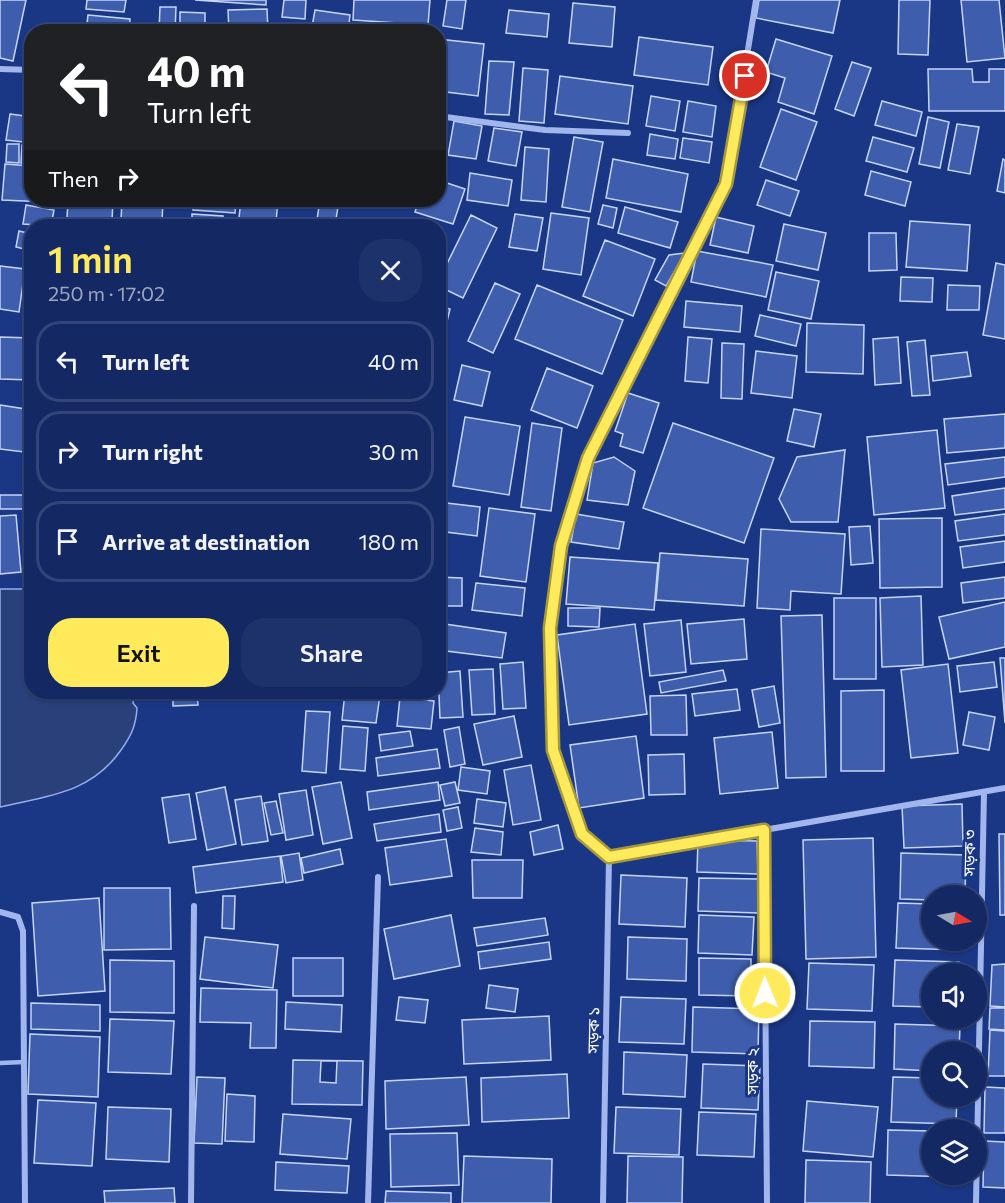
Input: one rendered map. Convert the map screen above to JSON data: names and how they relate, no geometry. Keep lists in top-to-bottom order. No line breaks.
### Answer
{"streets":{"street":["সড়ক ৩","সড়ক ১","সড়ক ২"]},"north":"right","page":{"turn":["40 m","Turn left"],"then":"Then","heading":["1 min","250 m · 17:02"],"list":[{"name":"Turn left","value":"40 m"},{"name":"Turn right","value":"30 m"},{"name":"Arrive at destination","value":"180 m"}],"buttons":["Exit","Share"]}}
